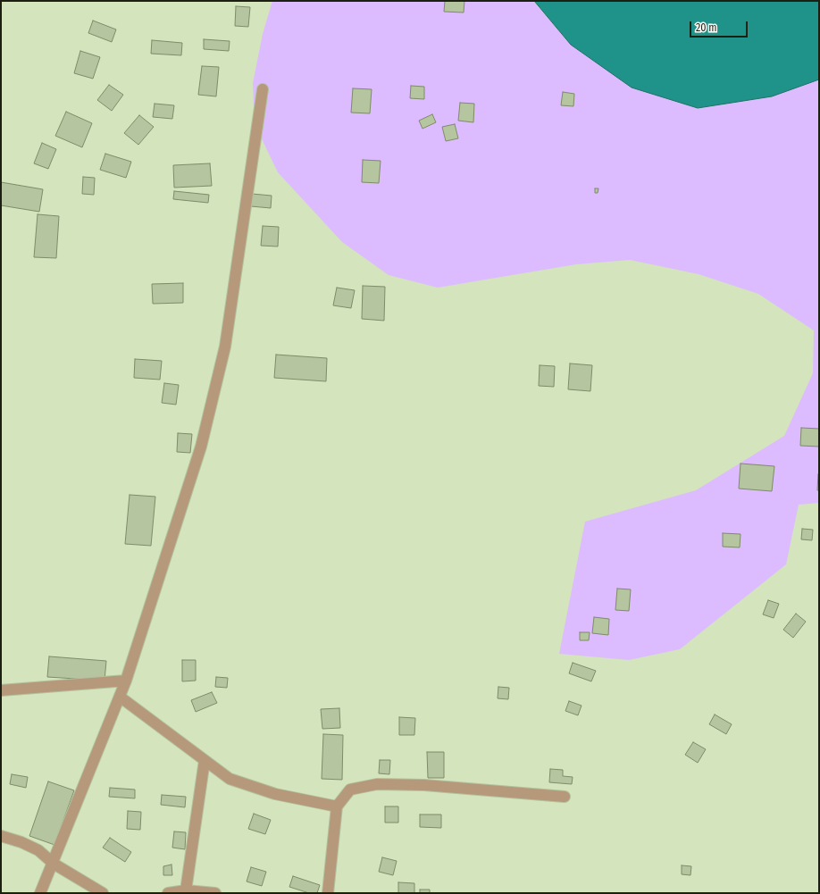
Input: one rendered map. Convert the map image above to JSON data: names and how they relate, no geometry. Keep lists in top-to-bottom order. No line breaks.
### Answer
{"scale_bar":"20 m"}
